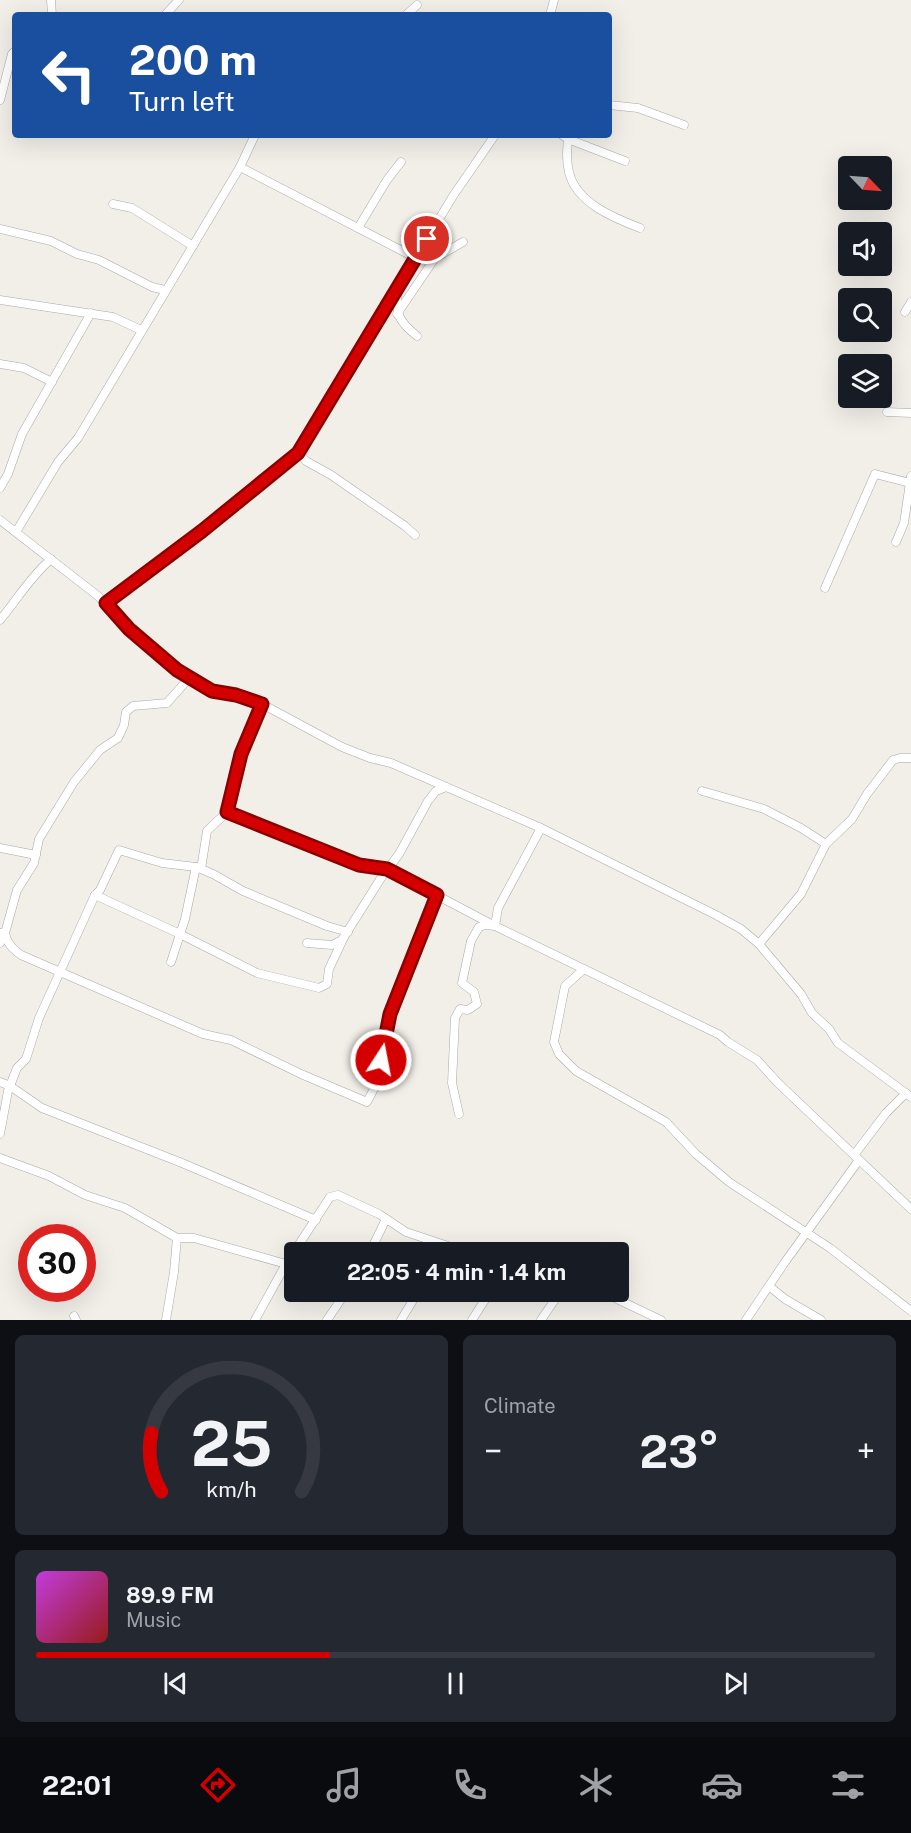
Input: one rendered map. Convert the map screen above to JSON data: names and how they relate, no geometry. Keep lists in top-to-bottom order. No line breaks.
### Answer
{"north":"bottom right","page":{"turn":["200 m","Turn left"],"limit":"30","trip":"22:05 · 4 min · 1.4 km","tile":"Climate","heat":["−","23°","+"],"song":["89.9 FM","Music"],"tabs":"22:01","gauge":["25","km/h"]}}
